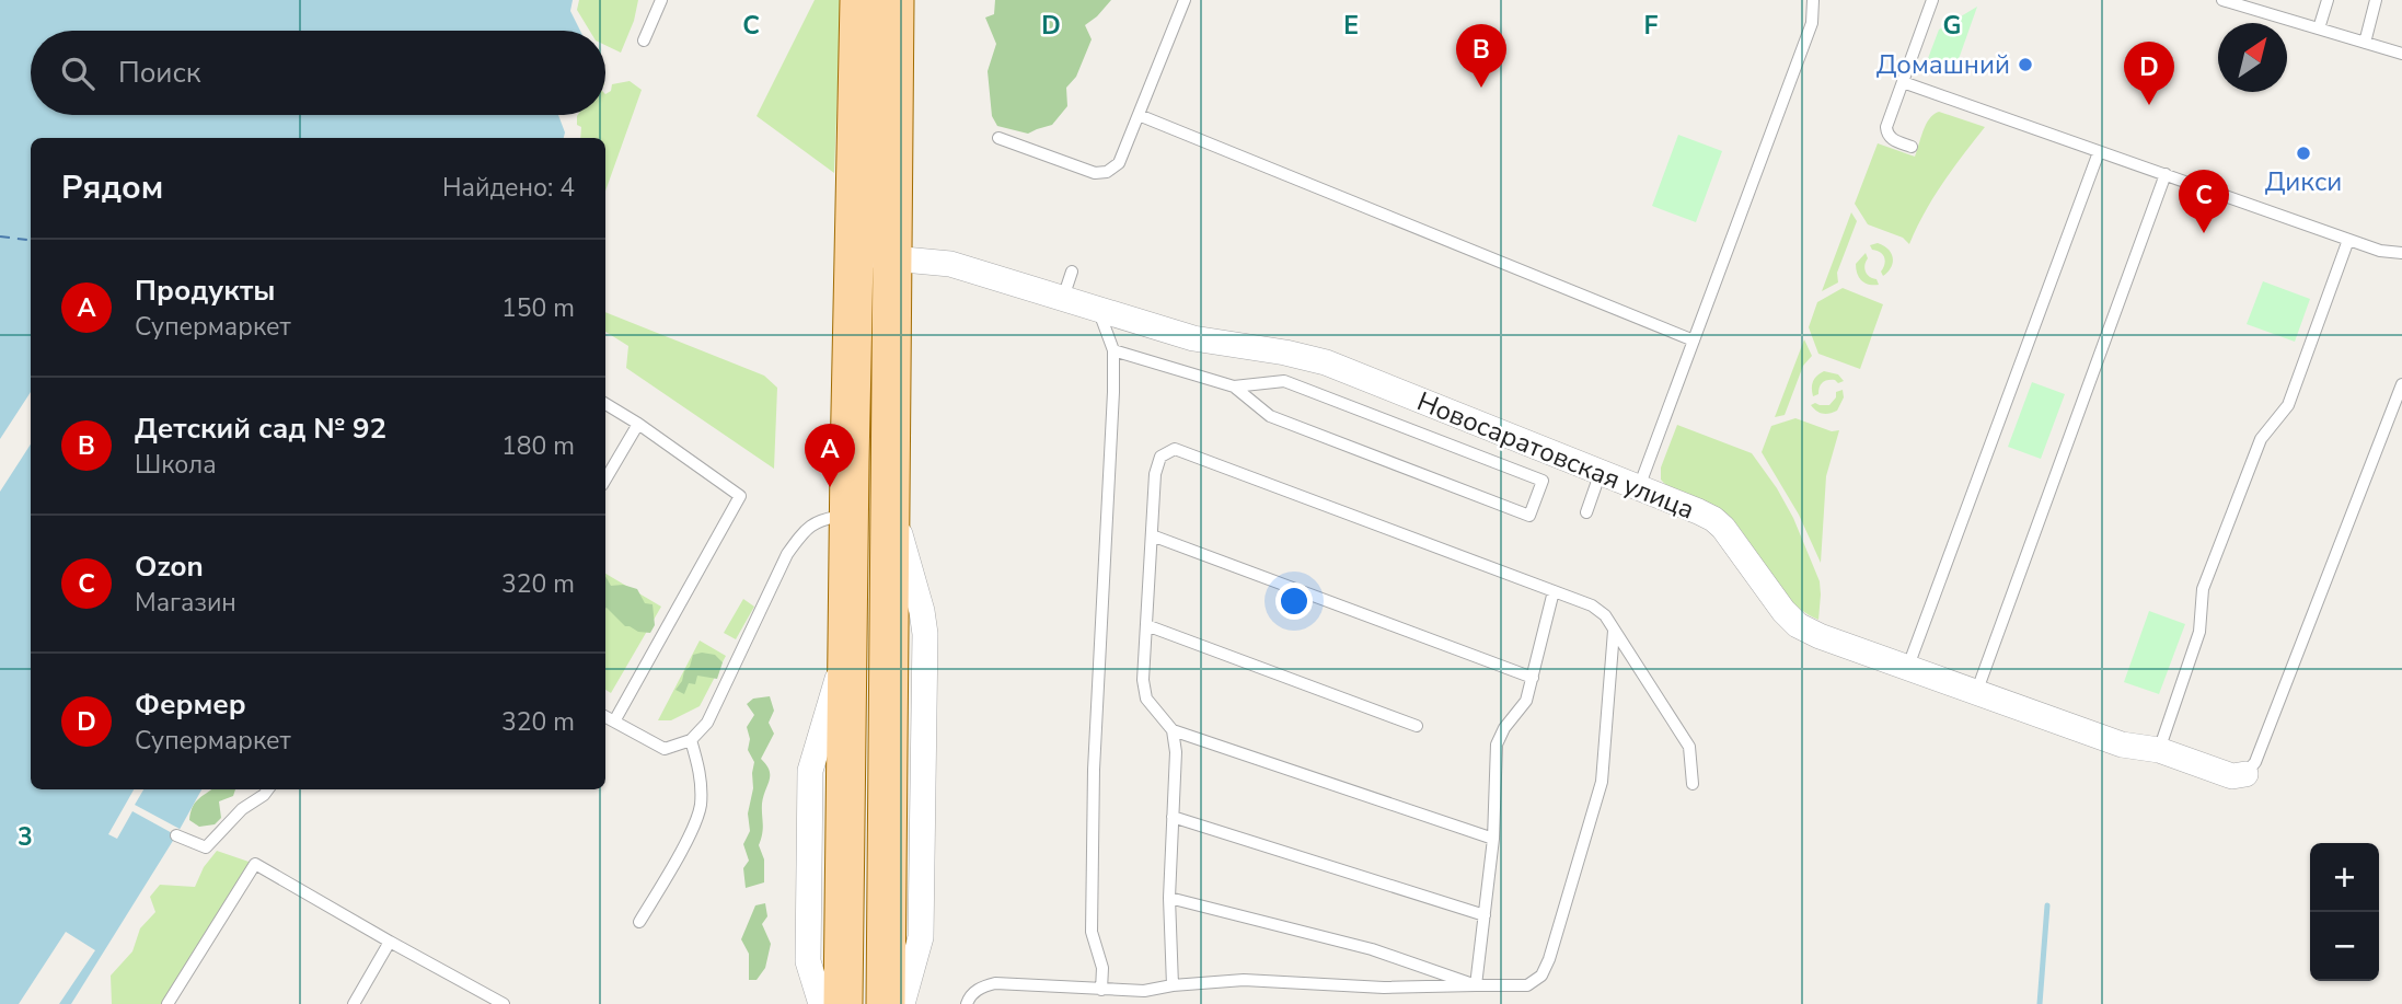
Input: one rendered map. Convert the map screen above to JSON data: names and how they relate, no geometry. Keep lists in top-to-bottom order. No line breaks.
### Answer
{"streets":{"street":["Новосаратовская улица"]},"places":["Домашний","Дикси"],"north":"top right","page":{"pins":["B","D","C","A"],"search":"Поиск","heading":["Рядом","Найдено: 4"],"list":[{"mark":"A","name":"Продукты","note":"Супермаркет","value":"150 m"},{"mark":"B","name":"Детский сад № 92","note":"Школа","value":"180 m"},{"mark":"C","name":"Ozon","note":"Магазин","value":"320 m"},{"mark":"D","name":"Фермер","note":"Супермаркет","value":"320 m"}],"map_buttons":["+","−"]},"grid":{"columns":["C","D","E","F","G"],"rows":["3"]}}
